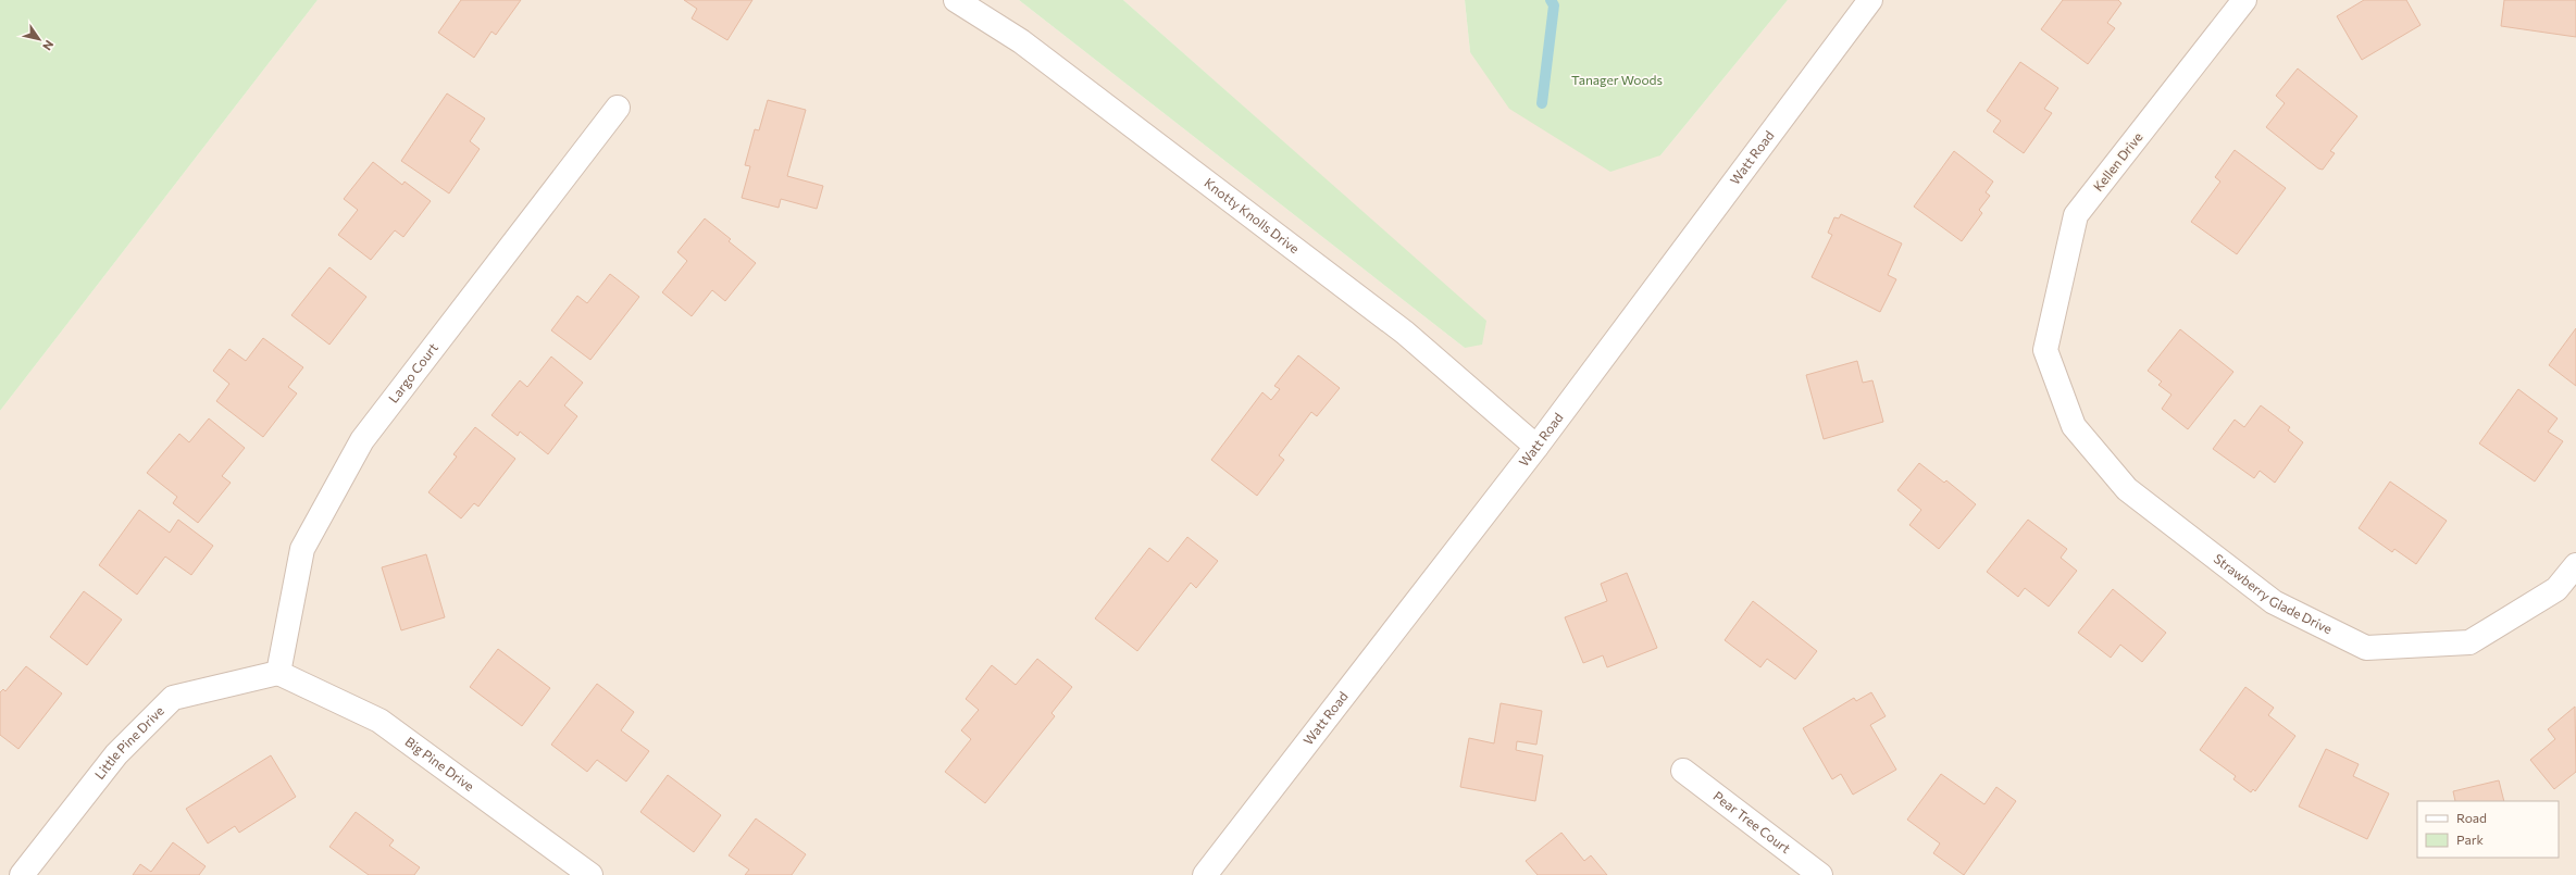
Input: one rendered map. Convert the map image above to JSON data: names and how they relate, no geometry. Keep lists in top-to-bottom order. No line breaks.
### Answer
{"streets":{"street":["Watt Road","Kellen Drive","Knotty Knolls Drive","Largo Court","Strawberry Glade Drive","Little Pine Drive","Big Pine Drive","Pear Tree Court"]},"crossings":[["Watt Road","Knotty Knolls Drive"],["Kellen Drive","Strawberry Glade Drive"],["Largo Court","Little Pine Drive"],["Largo Court","Big Pine Drive"],["Little Pine Drive","Big Pine Drive"]],"parks":["Tanager Woods"],"legend":["Road","Park"],"north":"bottom right"}
